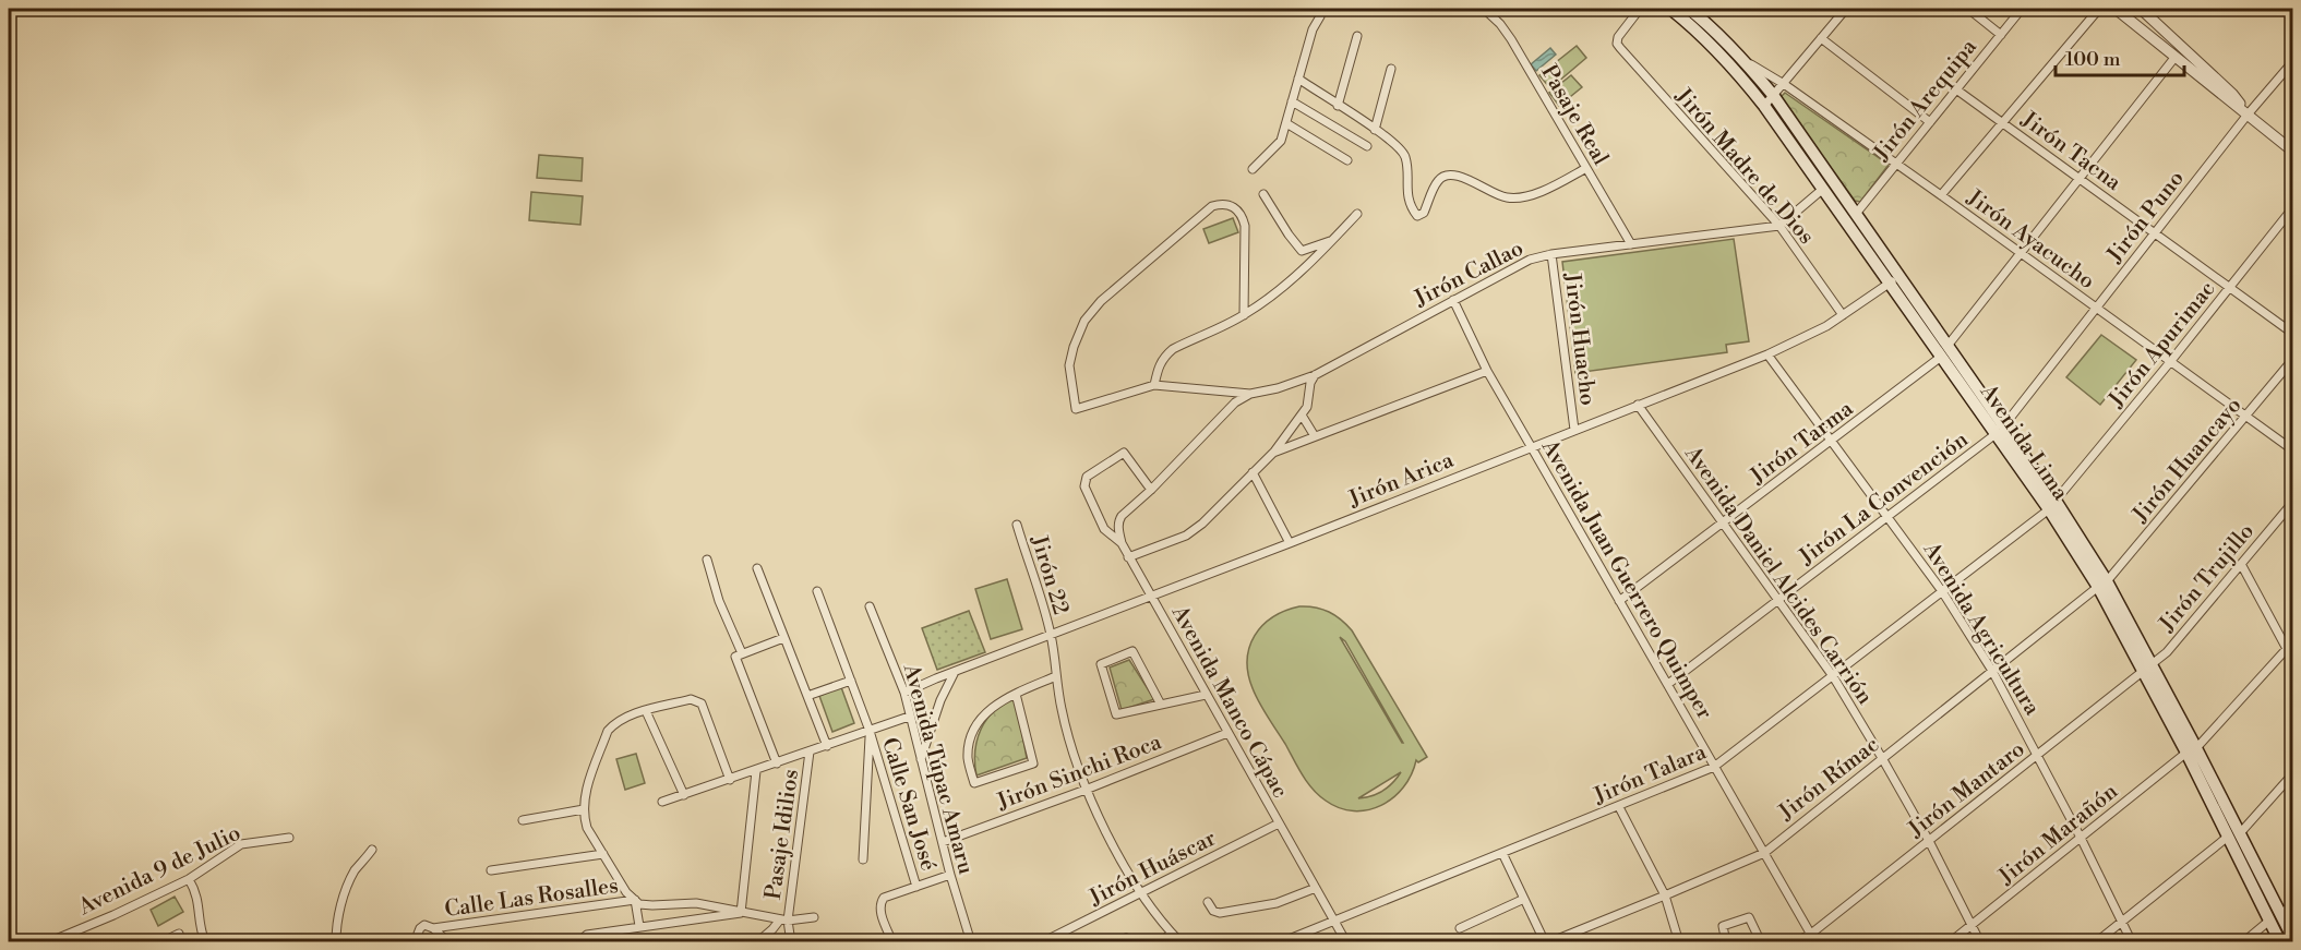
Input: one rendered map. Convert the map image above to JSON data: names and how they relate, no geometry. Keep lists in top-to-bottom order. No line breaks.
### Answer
{"streets":{"main road":["Avenida Lima"],"street":["Jirón Arequipa","Pasaje Real","Jirón Tacna","Jirón Madre de Dios","Jirón Puno","Jirón Ayacucho","Jirón Callao","Jirón Huacho","Jirón Apurimac","Jirón Tarma","Jirón Huancayo","Jirón Arica","Jirón La Convención","Jirón 22","Avenida Daniel Alcides Carrión","Jirón Trujillo","Avenida Juan Guerrero Quimper","Avenida Agricultura","Avenida Manco Cápac","Avenida Túpac Amaru","Jirón Sinchi Roca","Jirón Talara","Jirón Rímac","Jirón Mantaro","Calle San José","Jirón Marañón","Pasaje Idilios","Jirón Huáscar","Avenida 9 de Julio","Calle Las Rosalles"]},"crossings":[["Jirón Arequipa","Jirón Tacna"],["Jirón Arequipa","Jirón Ayacucho"],["Jirón Arequipa","Avenida Lima"],["Pasaje Real","Jirón Callao"],["Jirón Tacna","Jirón Puno"],["Jirón Tacna","Jirón Apurimac"],["Jirón Madre de Dios","Jirón Callao"],["Jirón Madre de Dios","Jirón Arica"],["Jirón Puno","Jirón Ayacucho"],["Jirón Puno","Avenida Lima"],["Jirón Puno","Jirón La Convención"],["Jirón Ayacucho","Jirón Apurimac"],["Jirón Ayacucho","Avenida Lima"],["Jirón Ayacucho","Jirón Huancayo"],["Jirón Callao","Jirón Huacho"],["Jirón Callao","Avenida Juan Guerrero Quimper"],["Jirón Huacho","Jirón Arica"],["Jirón Apurimac","Avenida Lima"],["Jirón Apurimac","Jirón Talara"],["Jirón Tarma","Avenida Lima"],["Jirón Tarma","Avenida Daniel Alcides Carrión"],["Jirón Tarma","Avenida Juan Guerrero Quimper"],["Jirón Tarma","Avenida Agricultura"],["Avenida Lima","Jirón Huancayo"],["Avenida Lima","Jirón Arica"],["Avenida Lima","Jirón La Convención"],["Avenida Lima","Jirón Trujillo"],["Avenida Lima","Jirón Talara"],["Avenida Lima","Jirón Rímac"],["Avenida Lima","Jirón Mantaro"],["Avenida Lima","Jirón Marañón"],["Jirón Huancayo","Jirón Rímac"],["Jirón Arica","Jirón 22"],["Jirón Arica","Avenida Daniel Alcides Carrión"],["Jirón Arica","Avenida Juan Guerrero Quimper"],["Jirón Arica","Avenida Agricultura"],["Jirón Arica","Avenida Manco Cápac"],["Jirón Arica","Avenida Túpac Amaru"],["Jirón La Convención","Avenida Daniel Alcides Carrión"],["Jirón La Convención","Avenida Juan Guerrero Quimper"],["Jirón La Convención","Avenida Agricultura"],["Jirón 22","Jirón Sinchi Roca"],["Jirón 22","Jirón Huáscar"],["Avenida Daniel Alcides Carrión","Jirón Talara"],["Avenida Daniel Alcides Carrión","Jirón Rímac"],["Avenida Daniel Alcides Carrión","Jirón Mantaro"],["Avenida Daniel Alcides Carrión","Jirón Marañón"],["Jirón Trujillo","Jirón Mantaro"],["Avenida Juan Guerrero Quimper","Jirón Talara"],["Avenida Juan Guerrero Quimper","Jirón Rímac"],["Avenida Juan Guerrero Quimper","Jirón Mantaro"],["Avenida Agricultura","Jirón Talara"],["Avenida Agricultura","Jirón Rímac"],["Avenida Agricultura","Jirón Mantaro"],["Avenida Agricultura","Jirón Marañón"],["Avenida Manco Cápac","Jirón Sinchi Roca"],["Avenida Manco Cápac","Jirón Talara"],["Avenida Manco Cápac","Jirón Huáscar"],["Avenida Túpac Amaru","Jirón Sinchi Roca"]],"scale_bar":"100 m"}
